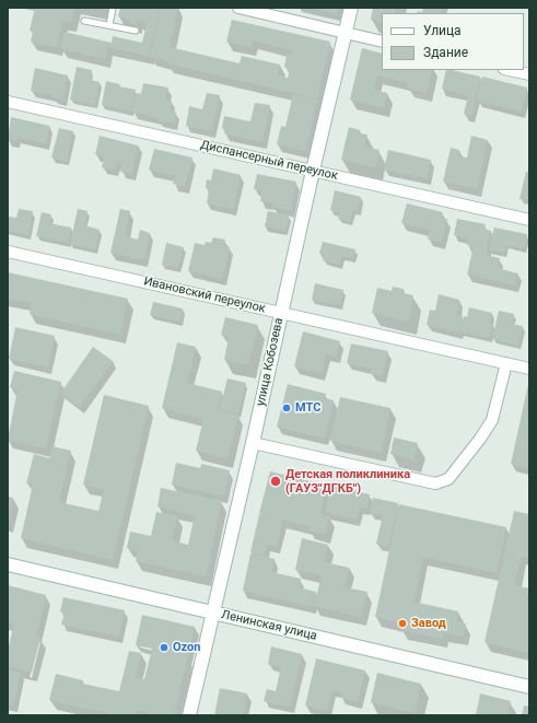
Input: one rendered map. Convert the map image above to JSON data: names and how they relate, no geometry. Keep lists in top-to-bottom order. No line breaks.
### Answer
{"streets":{"main road":["улица Кобозева","Ленинская улица"],"street":["Диспансерный переулок","Ивановский переулок"]},"crossings":[["Диспансерный переулок","улица Кобозева"],["Ивановский переулок","улица Кобозева"],["улица Кобозева","Ленинская улица"]],"places":["МТС","Детская поликлиника (ГАУЗ\"ДГКБ\")","Завод","Ozon"],"legend":["Улица","Здание"]}
